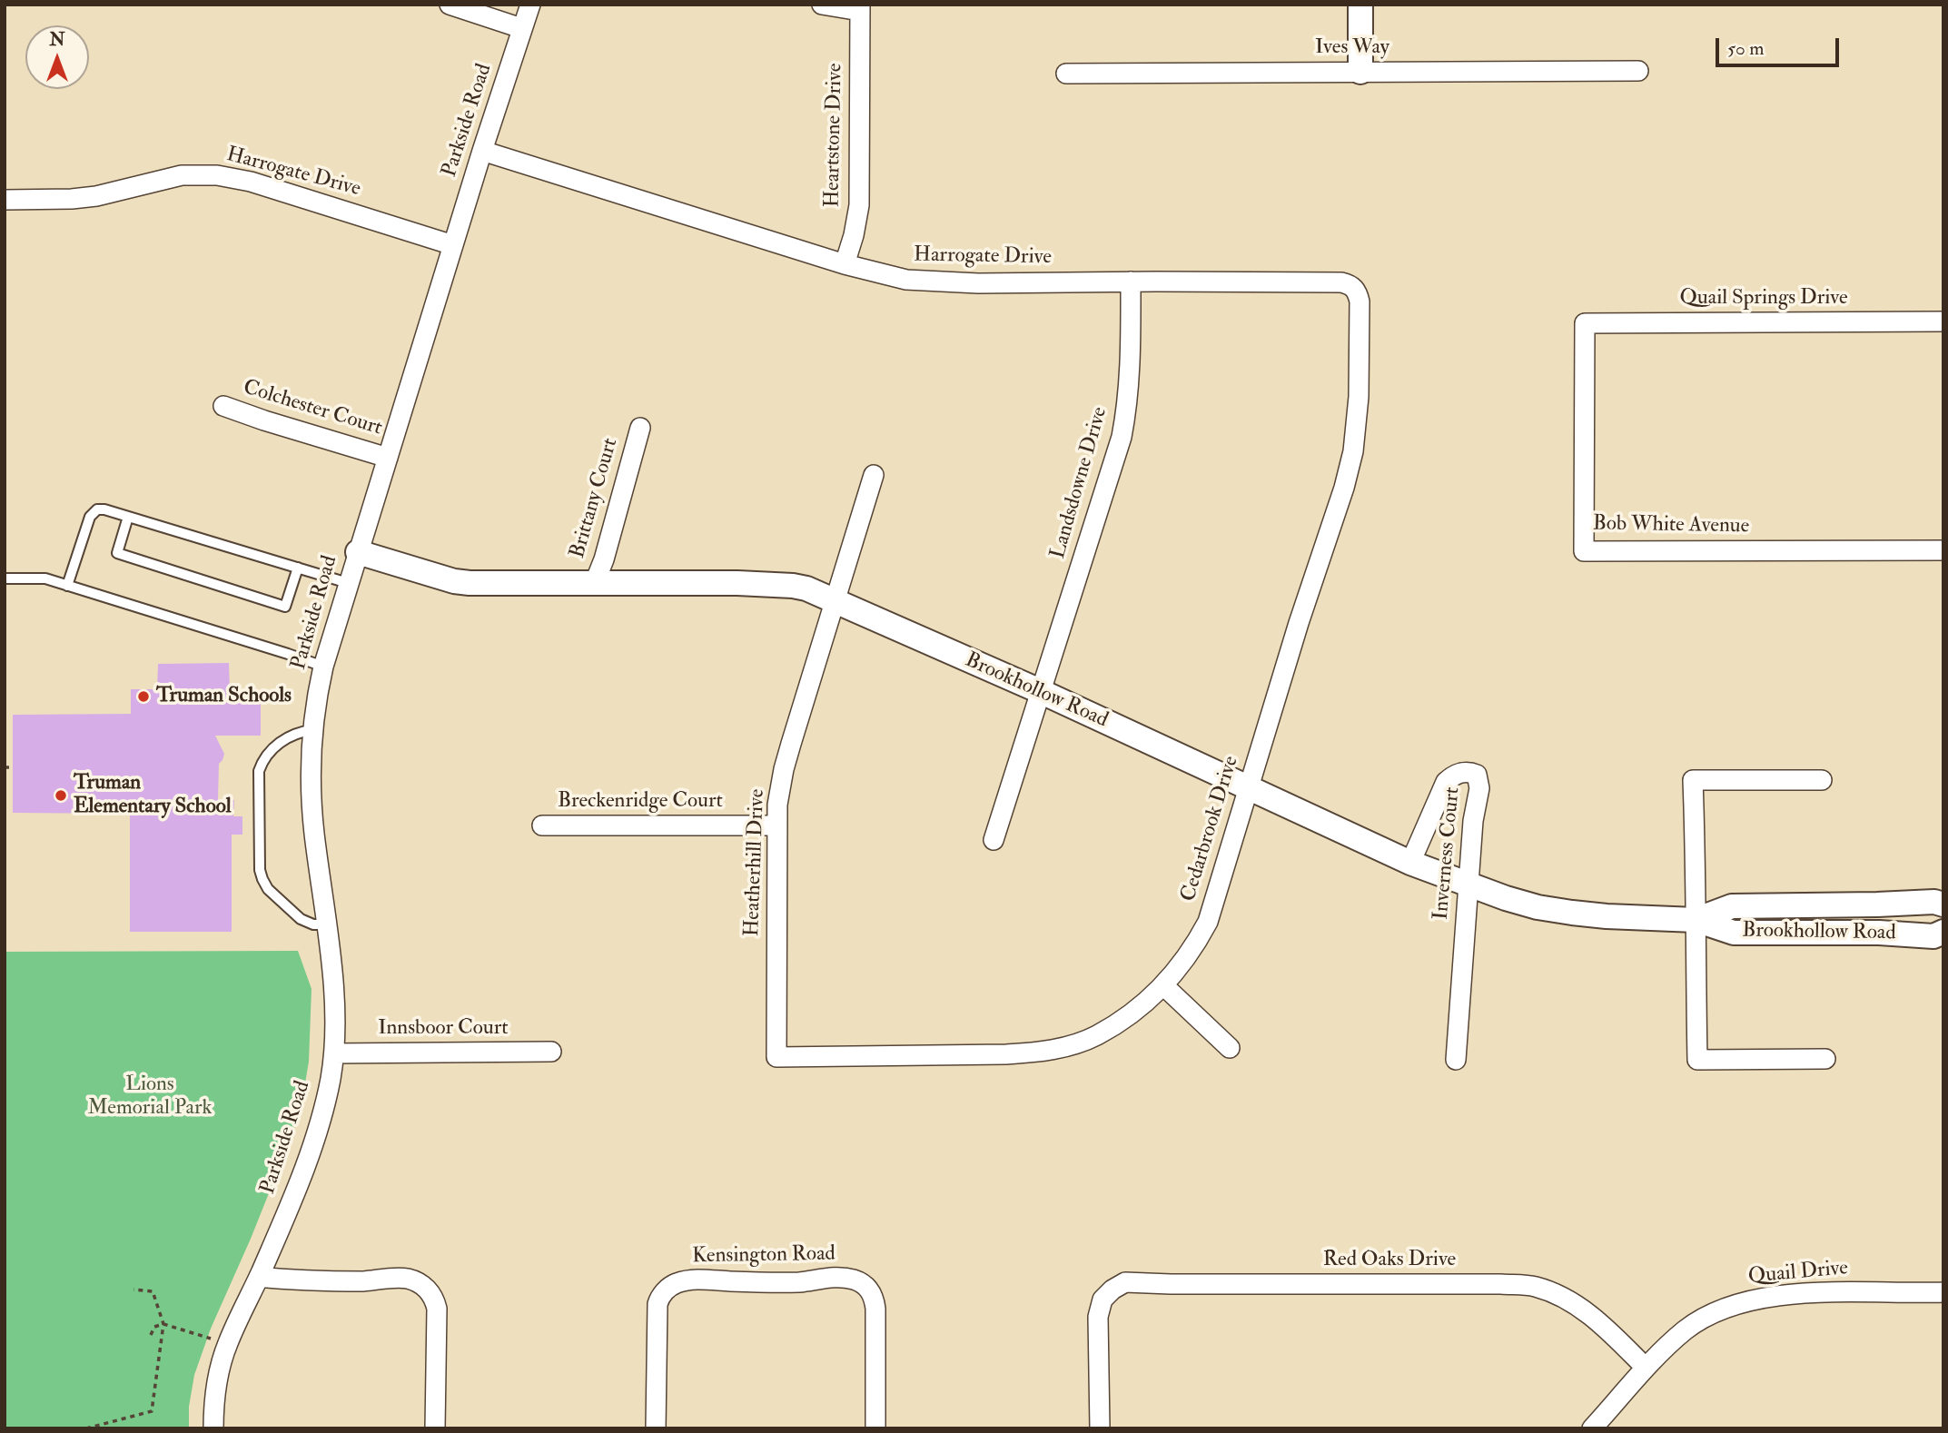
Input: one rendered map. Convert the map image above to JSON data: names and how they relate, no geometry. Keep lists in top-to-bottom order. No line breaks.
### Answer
{"streets":{"street":["Ives Way","Parkside Road","Heartstone Drive","Harrogate Drive","Quail Springs Drive","Colchester Court","Landsdowne Drive","Brittany Court","Bob White Avenue","Brookhollow Road","Breckenridge Court","Cedarbrook Drive","Inverness Court","Heatherhill Drive","Innsboor Court","Kensington Road","Red Oaks Drive","Quail Drive"]},"crossings":[["Parkside Road","Harrogate Drive"],["Parkside Road","Colchester Court"],["Parkside Road","Brookhollow Road"],["Parkside Road","Innsboor Court"],["Heartstone Drive","Harrogate Drive"],["Harrogate Drive","Landsdowne Drive"],["Harrogate Drive","Cedarbrook Drive"],["Quail Springs Drive","Bob White Avenue"],["Landsdowne Drive","Brookhollow Road"],["Brittany Court","Brookhollow Road"],["Brookhollow Road","Cedarbrook Drive"],["Brookhollow Road","Inverness Court"],["Brookhollow Road","Heatherhill Drive"],["Breckenridge Court","Heatherhill Drive"],["Cedarbrook Drive","Heatherhill Drive"],["Red Oaks Drive","Quail Drive"]],"parks":["Lions Memorial Park"],"places":["Truman Schools","Truman Elementary School"],"scale_bar":"50 m","north":"top"}
